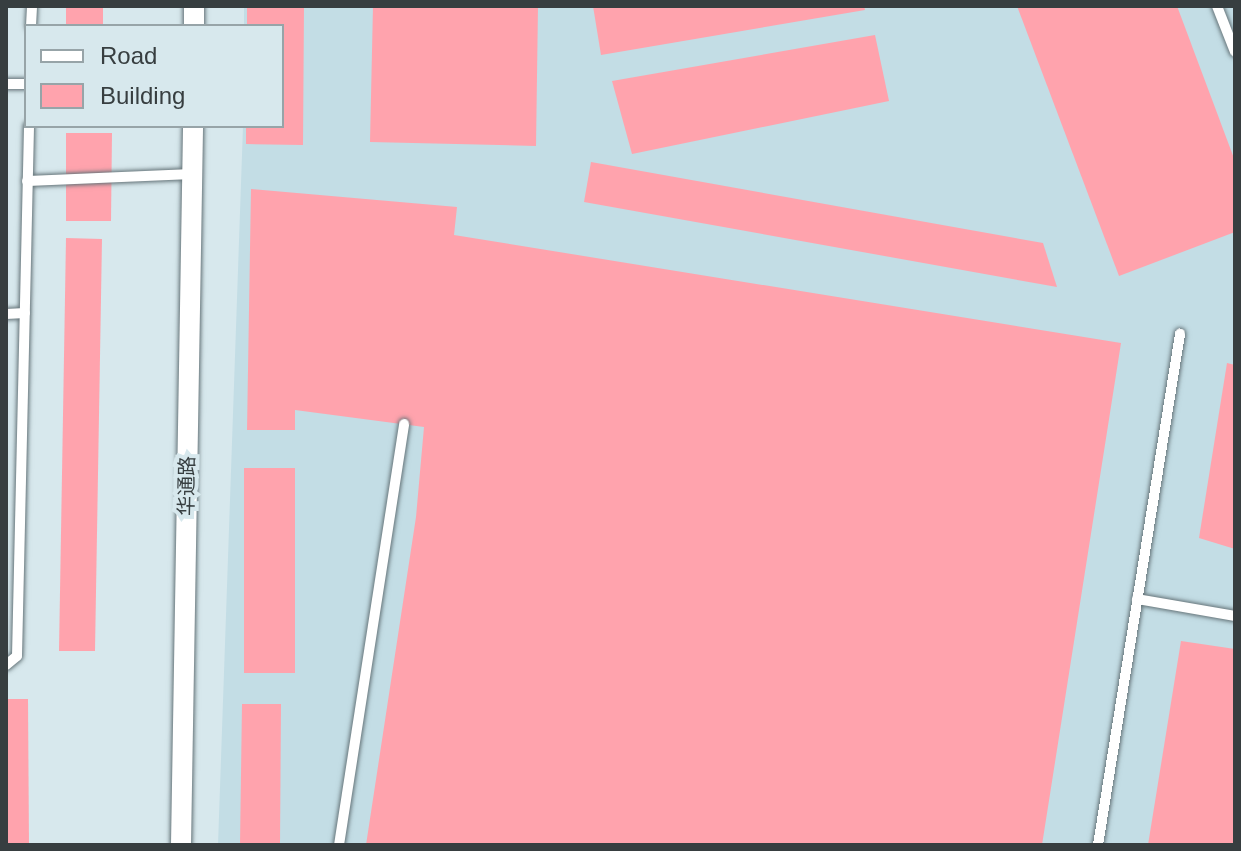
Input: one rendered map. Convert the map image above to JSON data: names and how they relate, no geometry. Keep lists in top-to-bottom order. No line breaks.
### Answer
{"streets":{"street":["华通路"]},"legend":["Road","Building"]}
